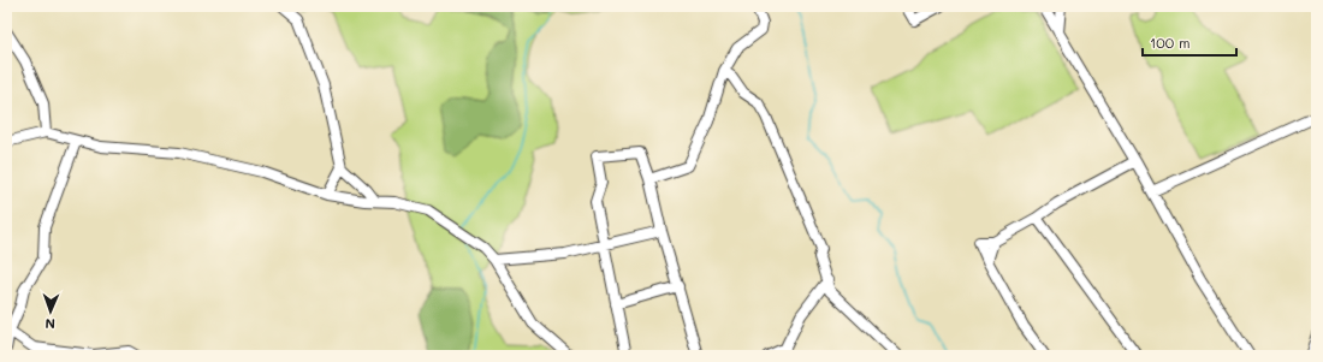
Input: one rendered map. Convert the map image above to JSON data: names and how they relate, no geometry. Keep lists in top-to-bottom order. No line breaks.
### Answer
{"scale_bar":"100 m","north":"bottom"}
